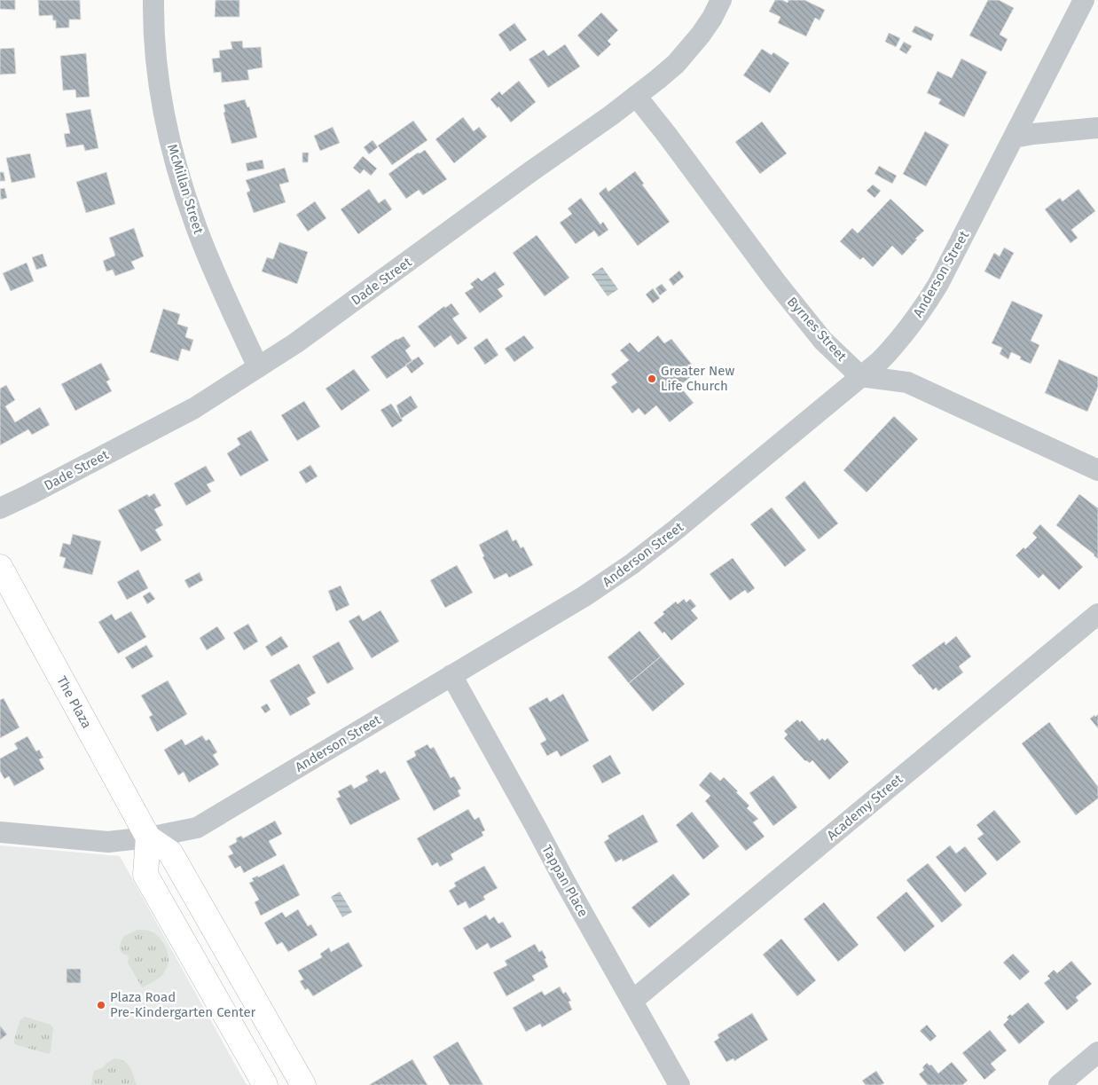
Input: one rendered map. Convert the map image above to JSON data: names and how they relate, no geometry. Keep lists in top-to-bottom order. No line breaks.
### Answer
{"streets":{"main road":["The Plaza"],"street":["McMillan Street","Anderson Street","Dade Street","Byrnes Street","Academy Street","Tappan Place"]},"crossings":[["McMillan Street","Dade Street"],["Anderson Street","Byrnes Street"],["Anderson Street","The Plaza"],["Anderson Street","Tappan Place"],["Dade Street","Byrnes Street"],["Academy Street","Tappan Place"]],"places":["Greater New Life Church","Plaza Road Pre-Kindergarten Center"]}
